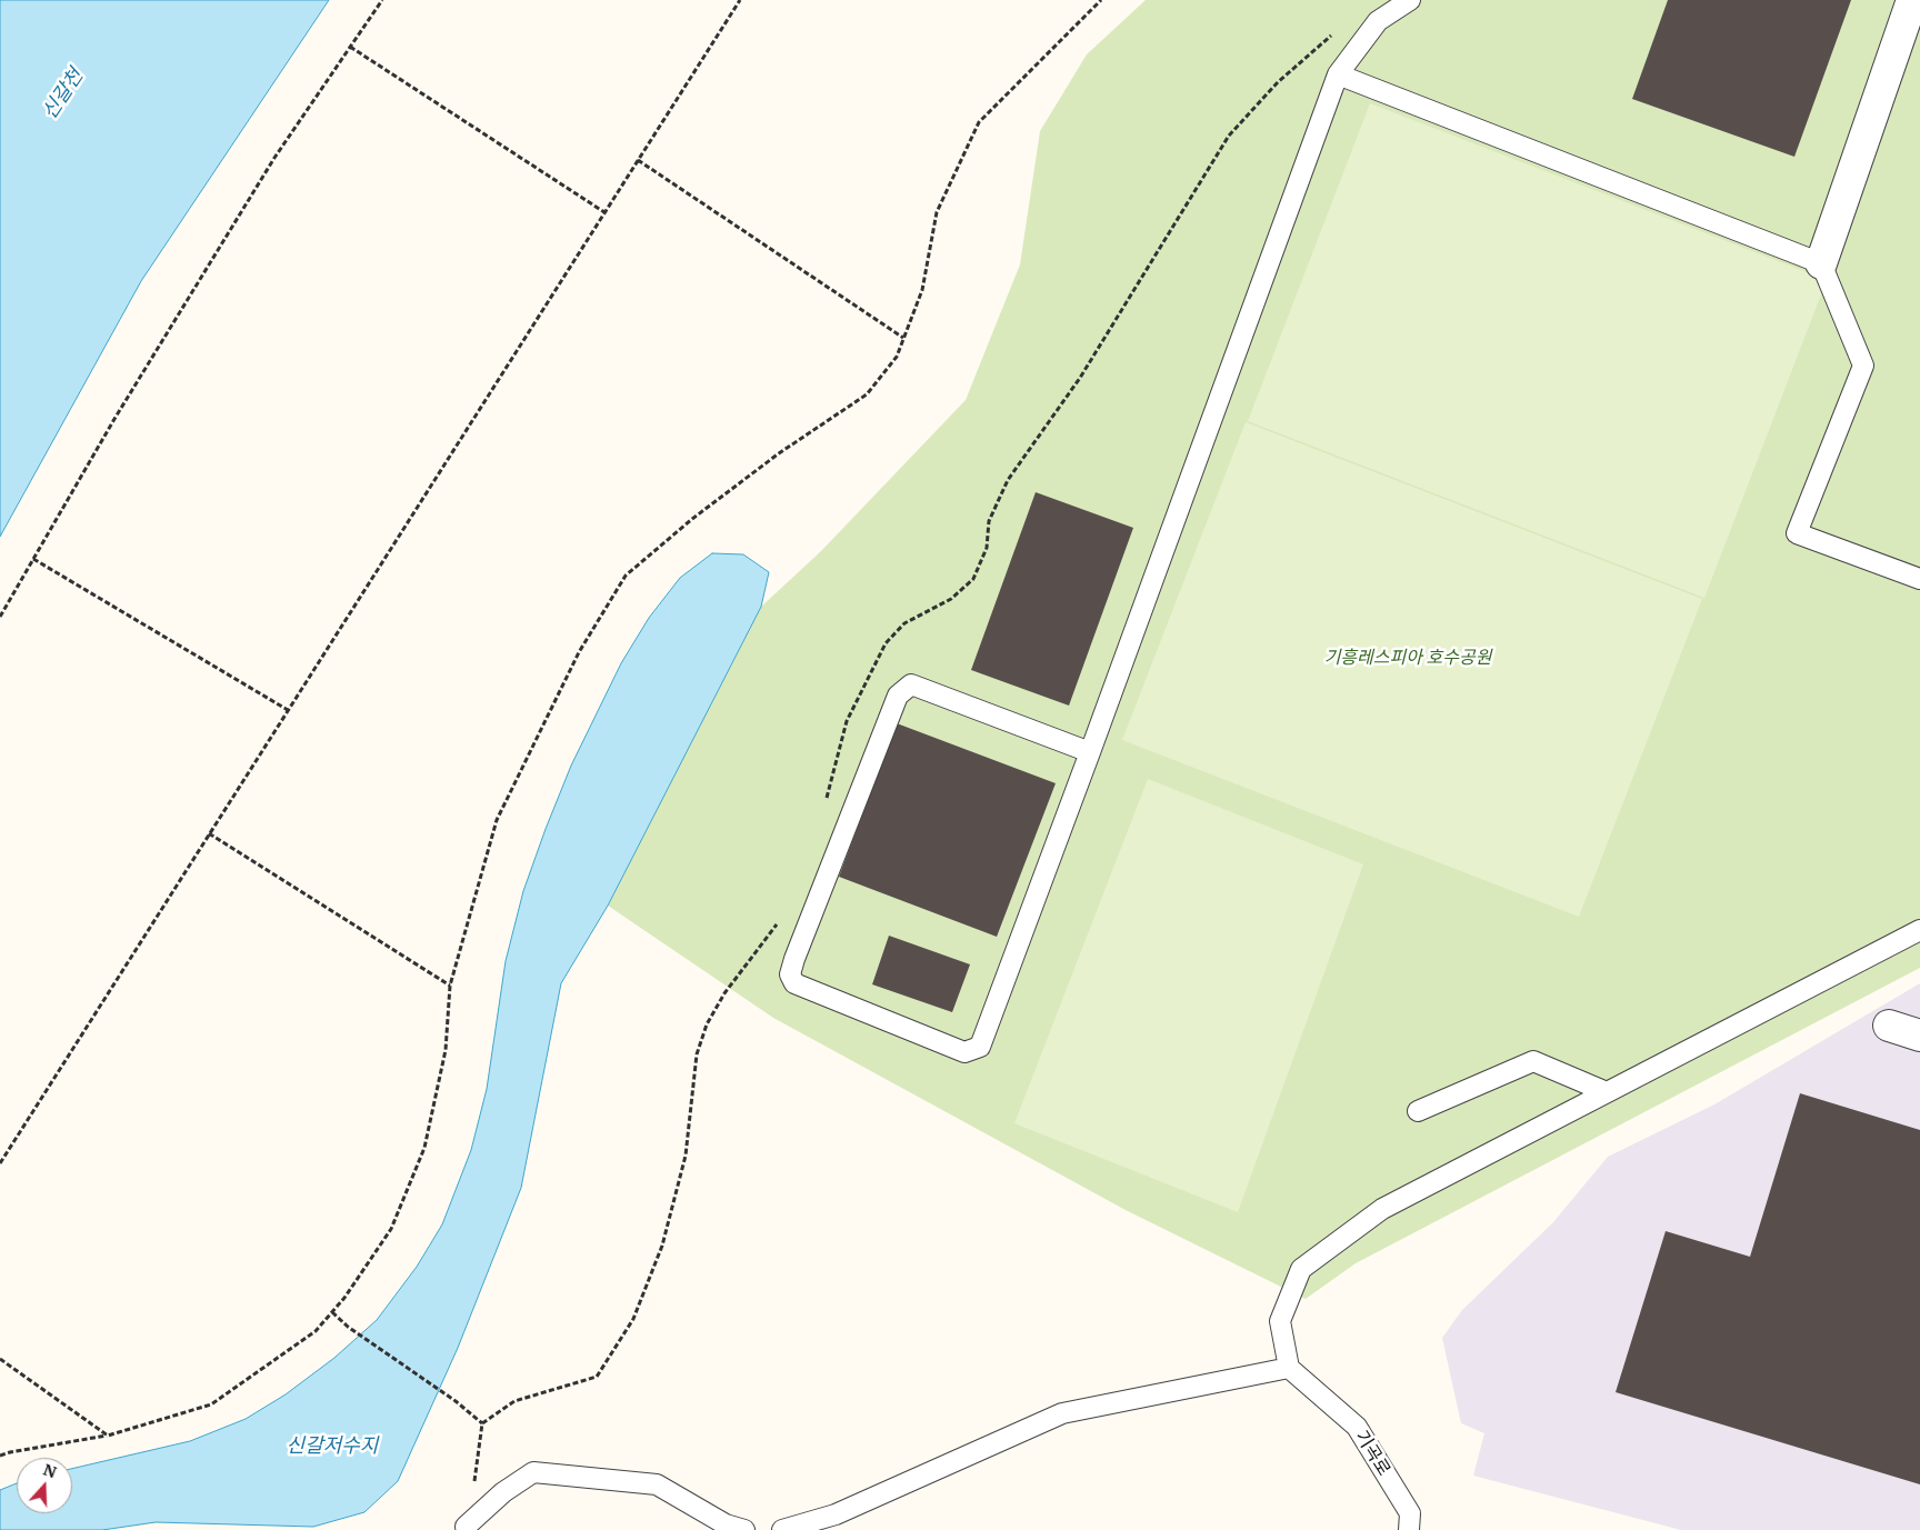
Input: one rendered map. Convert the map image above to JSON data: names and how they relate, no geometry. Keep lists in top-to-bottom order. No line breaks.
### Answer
{"streets":{"lane":["기곡로"]},"water":["신갈천","신갈저수지"],"parks":["기흥레스피아 호수공원"],"north":"top"}
